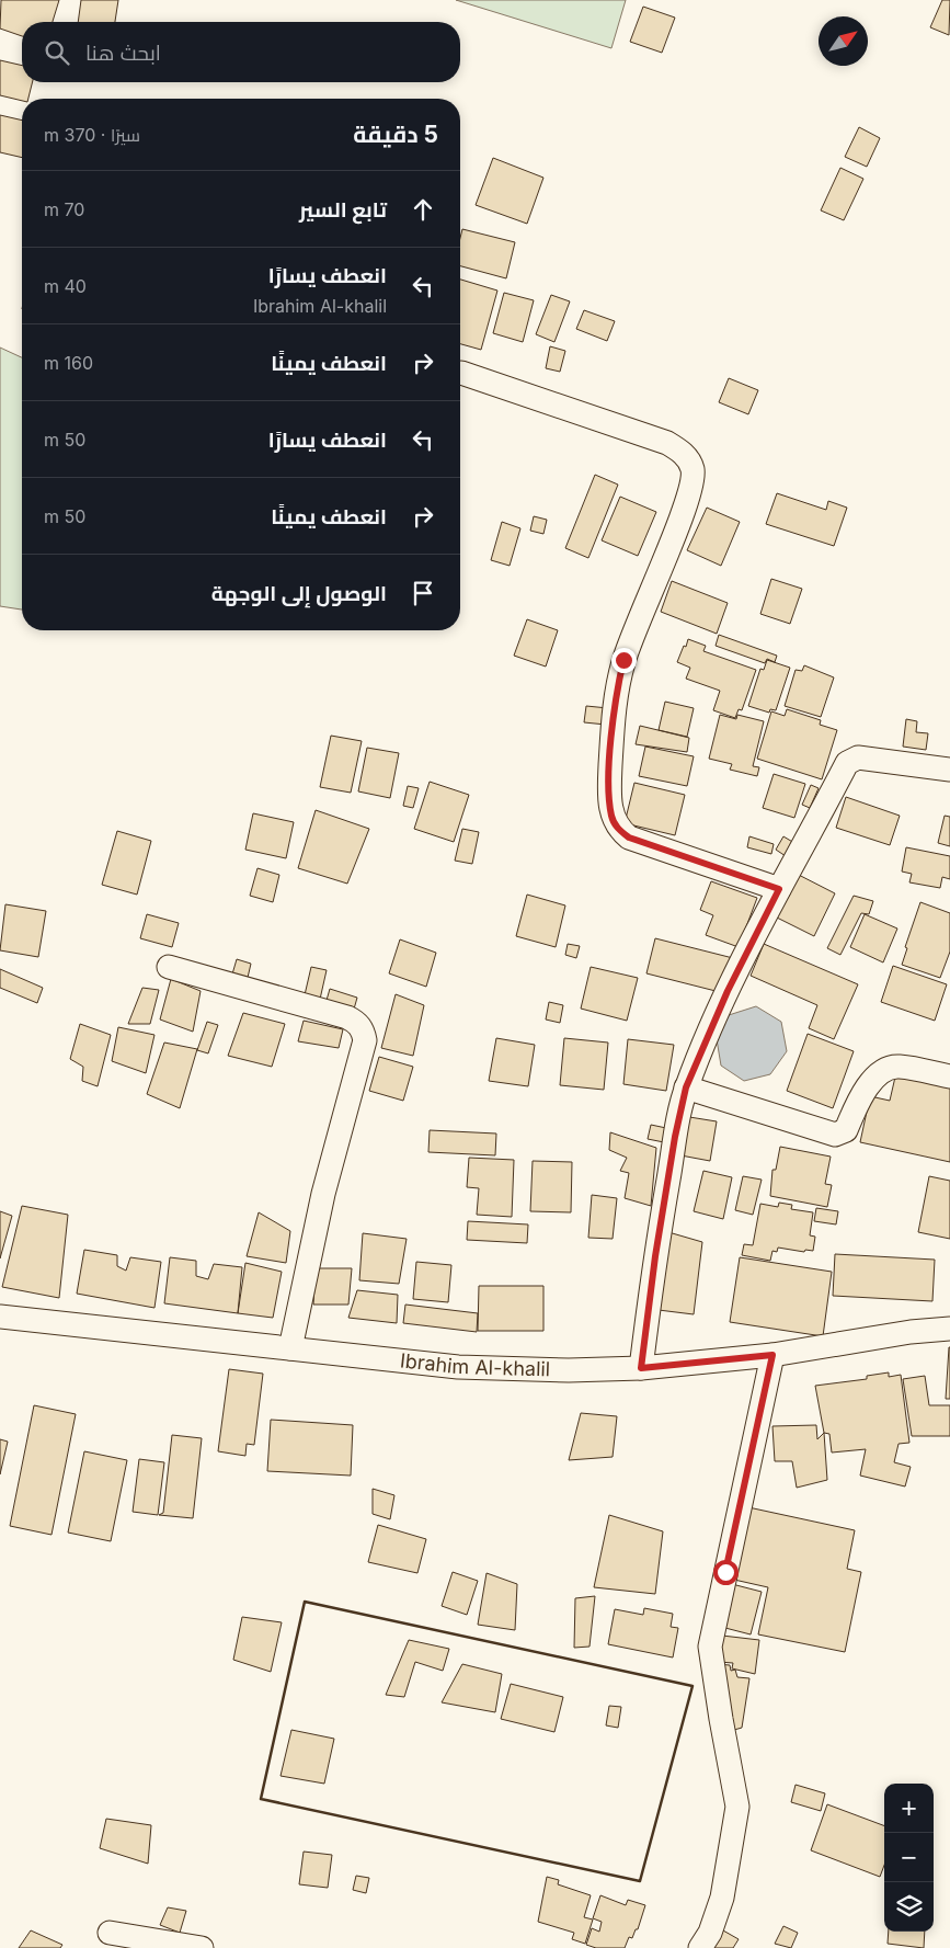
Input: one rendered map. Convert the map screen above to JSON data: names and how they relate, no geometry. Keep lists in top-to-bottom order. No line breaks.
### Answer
{"streets":{"street":["Ibrahim Al-khalil"]},"north":"top right","page":{"search":"ابحث هنا","heading":["5 دقيقة","سيرًا · 370 m"],"list":[["تابع السير","70 m"],["انعطف يسارًا","Ibrahim Al-khalil","40 m"],["انعطف يمينًا","160 m"],["انعطف يسارًا","50 m"],["انعطف يمينًا","50 m"],"الوصول إلى الوجهة"],"map_buttons":["+","−"]}}
